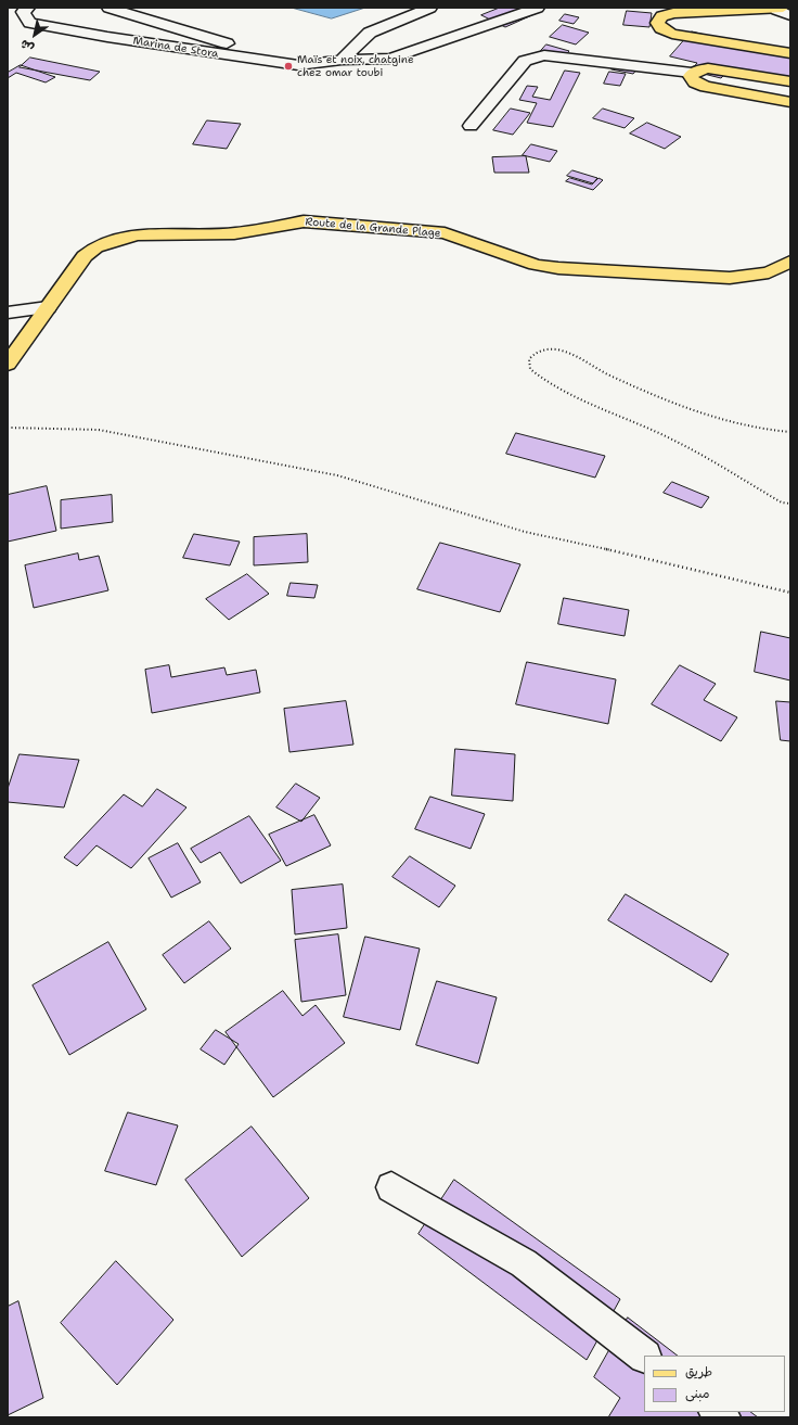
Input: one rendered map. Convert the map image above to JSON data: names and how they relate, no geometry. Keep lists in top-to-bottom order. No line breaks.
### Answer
{"streets":{"main road":["Route de la Grande Plage"],"street":["Marina de Stora"]},"places":["Maïs et noix, chatgine chez omar toubi"],"legend":["طريق","مبنى"],"north":"bottom left"}
